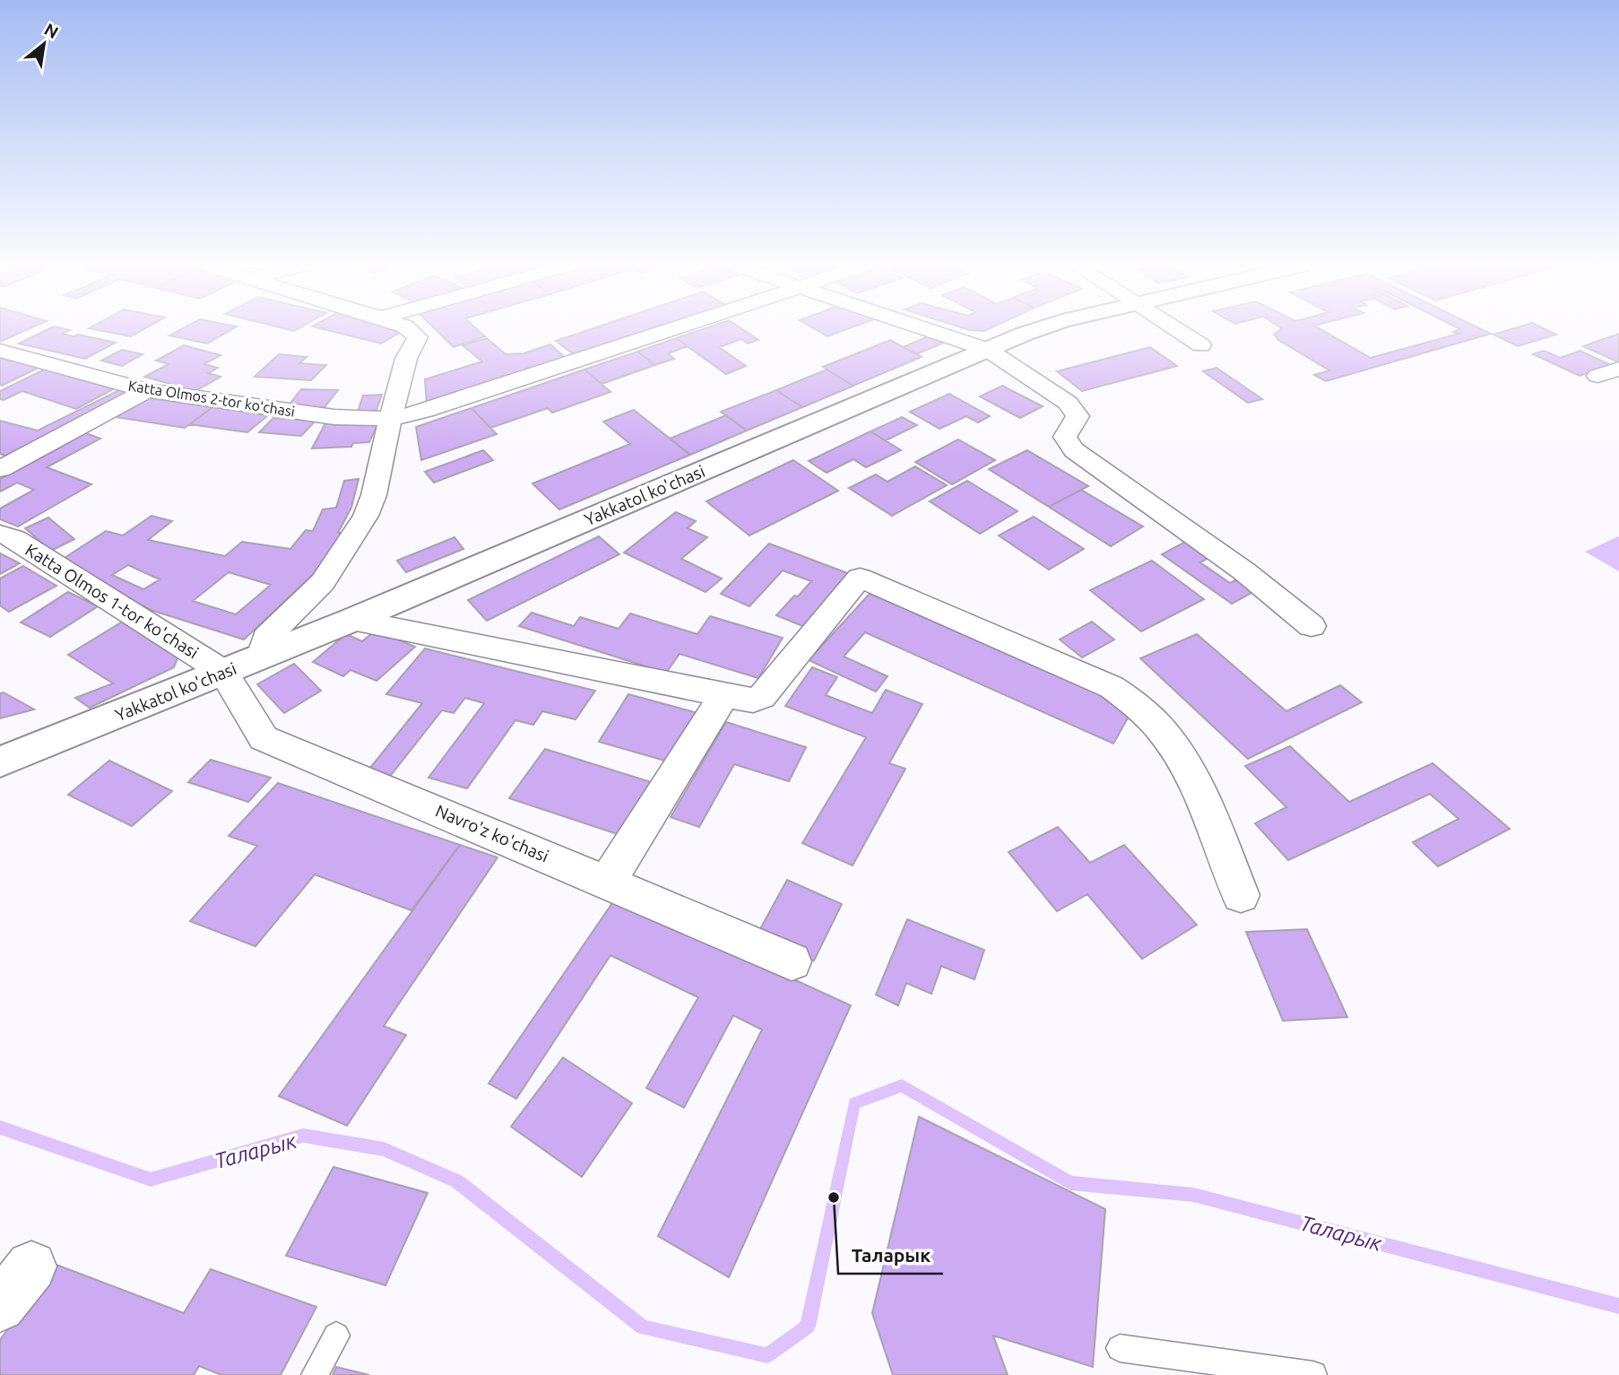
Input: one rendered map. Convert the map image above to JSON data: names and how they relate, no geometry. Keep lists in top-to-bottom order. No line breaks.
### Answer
{"streets":{"street":["Katta Olmos 2-tor koʻchasi","Yakkatol ko'chasi","Katta Olmos 1-tor ko'chasi","Navro'z ko'chasi"]},"crossings":[["Yakkatol ko'chasi","Katta Olmos 1-tor ko'chasi"],["Yakkatol ko'chasi","Navro'z ko'chasi"],["Katta Olmos 1-tor ko'chasi","Navro'z ko'chasi"]],"water":["Таларык"],"places":["Таларык"],"north":"top right"}
